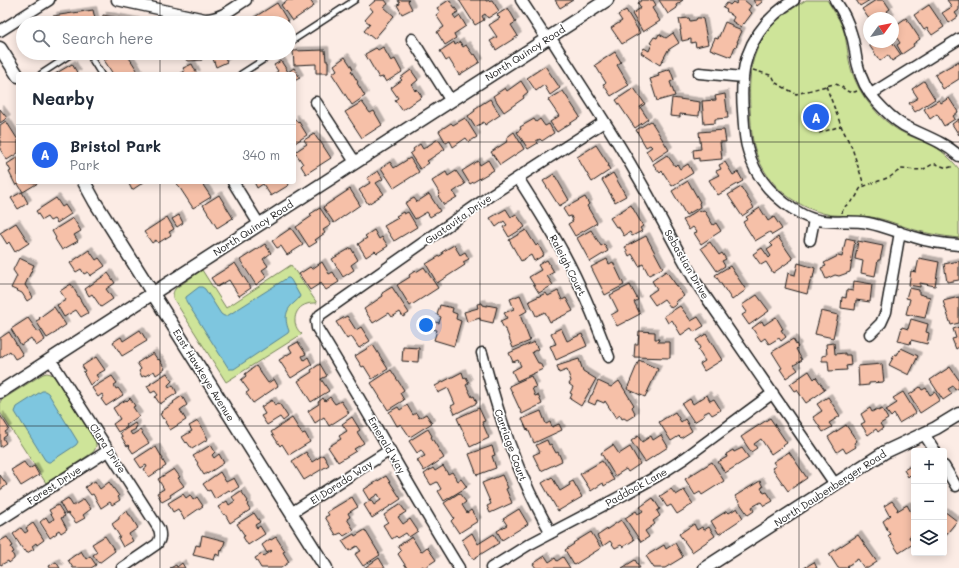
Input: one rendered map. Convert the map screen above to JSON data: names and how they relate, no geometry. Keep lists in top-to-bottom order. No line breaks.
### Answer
{"streets":{"street":["North Quincy Road","Guatavita Drive","Sebastian Drive","Raleigh Court","East Hawkeye Avenue","Emerald Way","Carriage Court","Clara Drive","El Dorado Way","Forest Drive","Paddock Lane","North Daubenberger Road"]},"crossings":[["North Quincy Road","Sebastian Drive"],["North Quincy Road","East Hawkeye Avenue"],["North Quincy Road","Clara Drive"],["Guatavita Drive","Sebastian Drive"],["Guatavita Drive","Raleigh Court"],["Guatavita Drive","Emerald Way"],["Sebastian Drive","Paddock Lane"],["Sebastian Drive","North Daubenberger Road"],["East Hawkeye Avenue","El Dorado Way"],["Emerald Way","El Dorado Way"],["Carriage Court","Paddock Lane"],["Clara Drive","Forest Drive"]],"north":"top right","page":{"search":"Search here","heading":"Nearby","pins":"A","list":[{"mark":"A","name":"Bristol Park","note":"Park","value":"340 m"}],"map_buttons":["+","−"]}}
